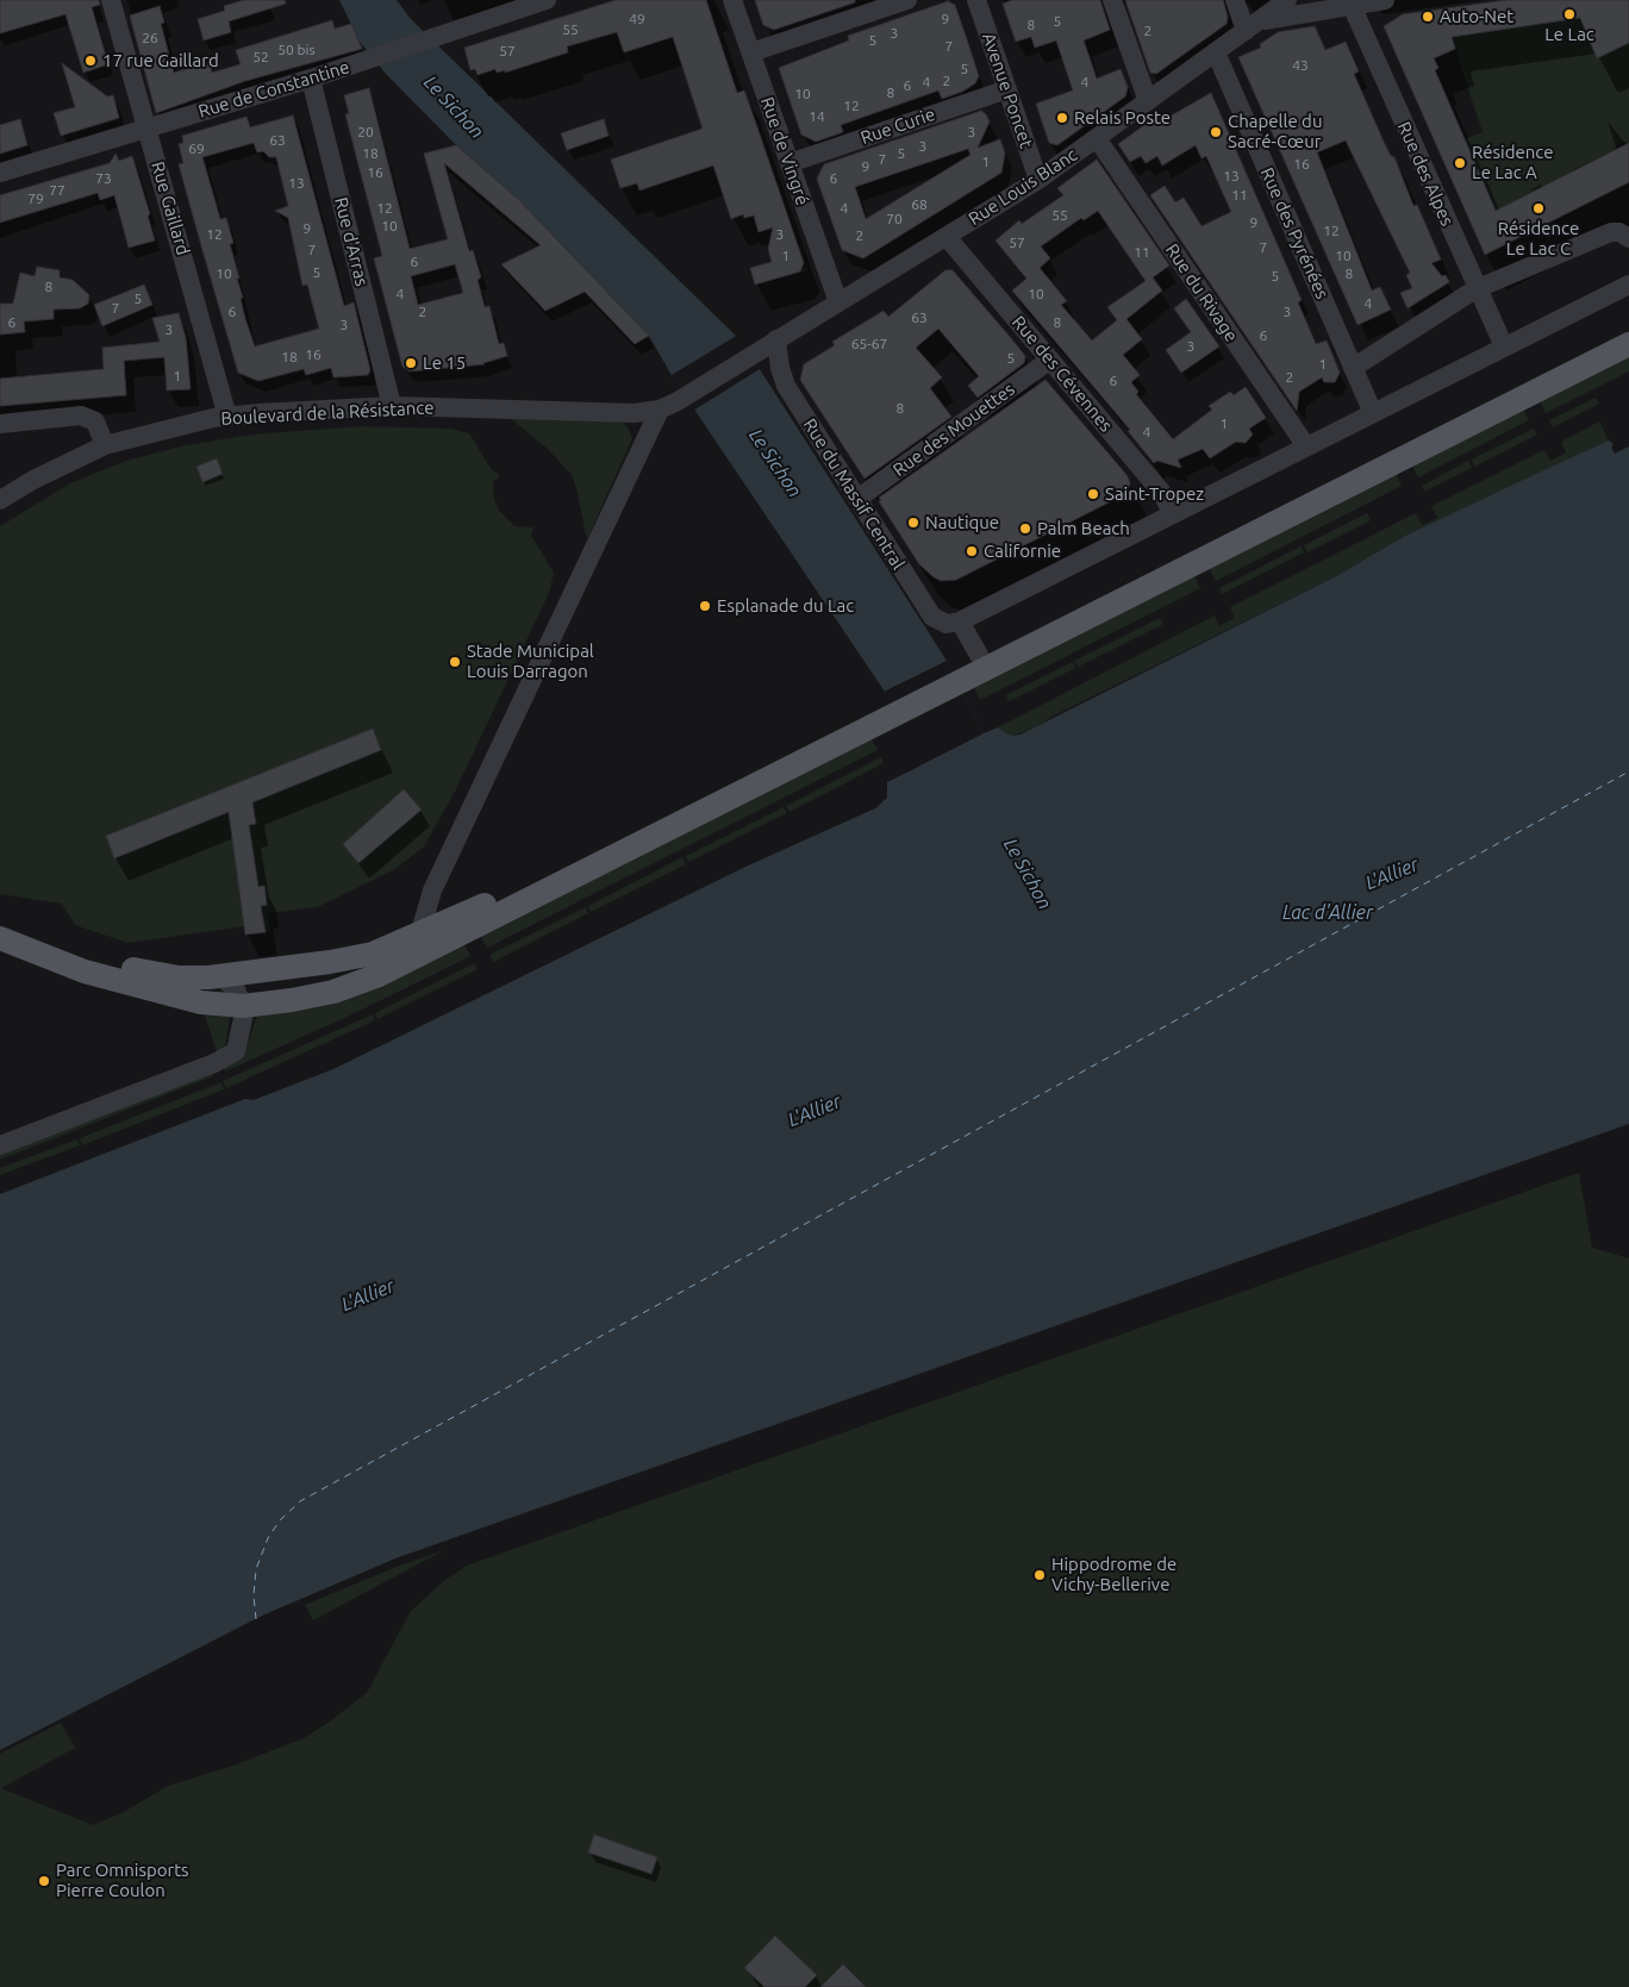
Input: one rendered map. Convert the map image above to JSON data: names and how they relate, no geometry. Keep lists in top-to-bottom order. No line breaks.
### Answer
{"streets":{"street":["Rue de Constantine","Avenue Poncet","Rue Curie","Rue de Vingré","Rue des Alpes","Rue Louis Blanc","Rue Gaillard","Rue des Pyrénées","Rue d'Arras","Rue du Rivage","Rue des Cévennes","Boulevard de la Résistance","Rue des Mouettes","Rue du Massif Central"]},"crossings":[["Rue de Constantine","Rue Gaillard"],["Rue de Constantine","Rue d'Arras"],["Avenue Poncet","Rue Curie"],["Avenue Poncet","Rue Louis Blanc"],["Rue Curie","Rue de Vingré"],["Rue de Vingré","Rue Louis Blanc"],["Rue Louis Blanc","Rue des Pyrénées"],["Rue Louis Blanc","Rue du Rivage"],["Rue Louis Blanc","Rue des Cévennes"],["Rue Louis Blanc","Boulevard de la Résistance"],["Rue Louis Blanc","Rue du Massif Central"],["Rue Gaillard","Boulevard de la Résistance"],["Rue d'Arras","Boulevard de la Résistance"],["Rue des Cévennes","Rue des Mouettes"],["Rue des Mouettes","Rue du Massif Central"]],"water":["Le Sichon","L'Allier","Lac d'Allier"],"places":["Le Lac","Auto-Net","17 rue Gaillard","Relais Poste","Chapelle du Sacré-Cœur","Résidence Le Lac A","Résidence Le Lac C","Le 15","Saint-Tropez","Nautique","Palm Beach","Californie","Esplanade du Lac","Stade Municipal Louis Darragon","Hippodrome de Vichy-Bellerive","Parc Omnisports Pierre Coulon"],"house_numbers":["49","9","5","8","55","2","3","26","5","7","50 bis","57","52","43","5","2","4","4","6","8","10","12","14","20","3","63","3","69","18","5","7","1","16","9","16","13","73","6","13","77","11","79","68","12","4","55","70","9","10","9","12","12","3","2","57","7","7","11","1","10","6","5","10","8","5","8","4","10","5","4","7","6","2","3","63","6","8","3","3","6","65-67","3","16","18","5","1","1","2","6","8","1","4"]}
